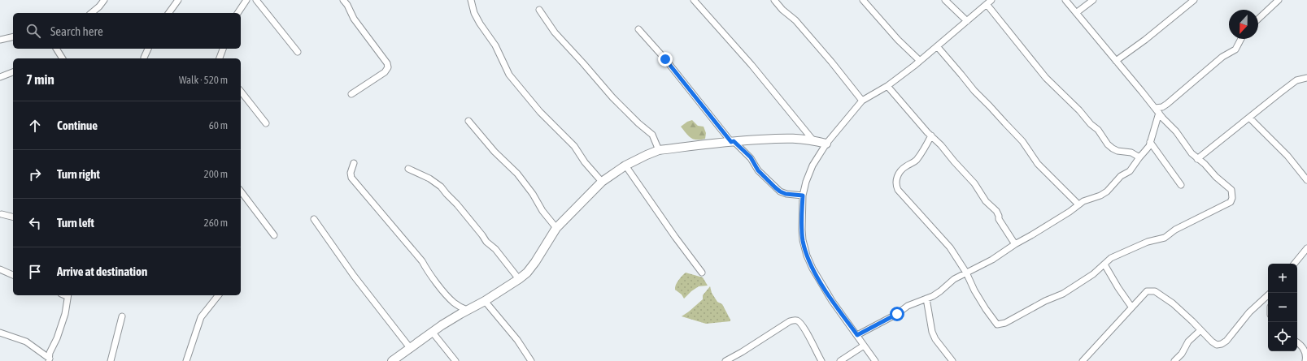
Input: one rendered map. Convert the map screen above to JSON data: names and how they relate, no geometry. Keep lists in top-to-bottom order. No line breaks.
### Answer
{"north":"bottom","page":{"search":"Search here","heading":["7 min","Walk · 520 m"],"list":[["Continue","60 m"],["Turn right","200 m"],["Turn left","260 m"],"Arrive at destination"],"map_buttons":["+","−"]}}
